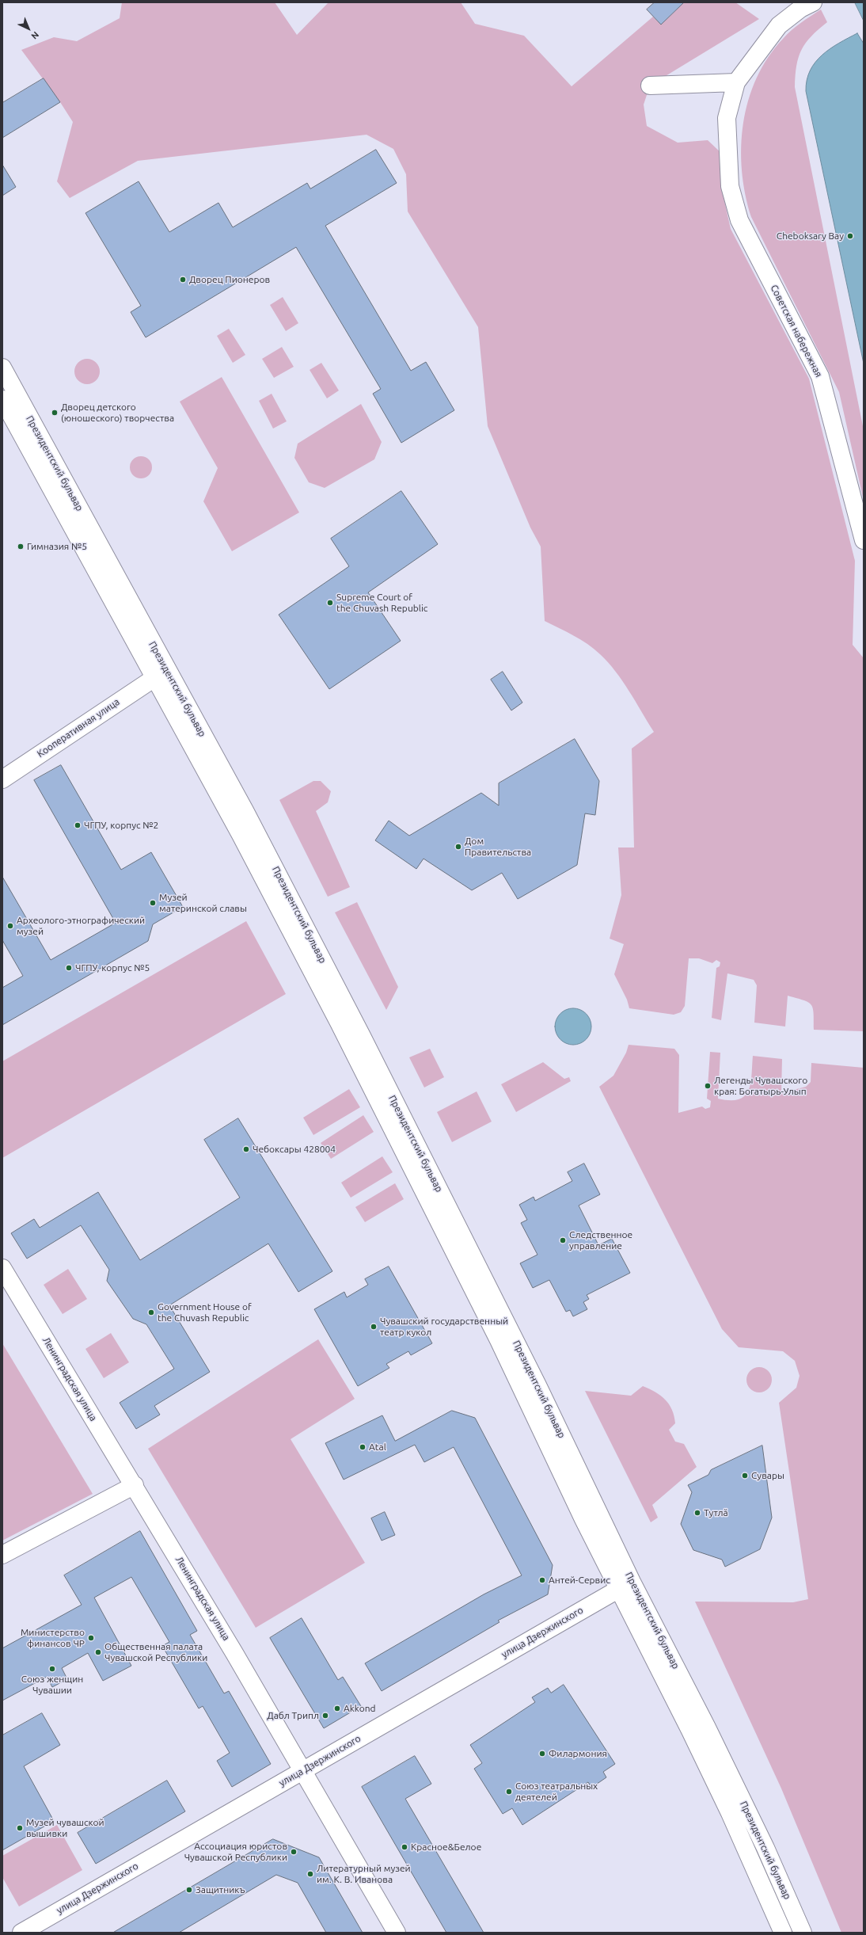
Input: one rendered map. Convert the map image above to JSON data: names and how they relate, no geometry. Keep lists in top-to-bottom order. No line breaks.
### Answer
{"streets":{"street":["Советская набережная","Президентский бульвар","Кооперативная улица","Ленинградская улица","улица Дзержинского"]},"crossings":[["Президентский бульвар","Кооперативная улица"],["Президентский бульвар","улица Дзержинского"],["Ленинградская улица","улица Дзержинского"]],"places":["Cheboksary Bay","Дворец Пионеров","Дворец детского (юношеского) творчества","Гимназия №5","Supreme Court of the Chuvash Republic","ЧГПУ, корпус №2","Дом Правительства","Музей материнской славы","Археолого-этнографический музей","ЧГПУ, корпус №5","Легенды Чувашского края: Богатырь-Улып","Чебоксары 428004","Следственное управление","Government House of the Chuvash Republic","Чувашский государственный театр кукол","Atal","Сувары","Тутлӑ","Антей-Сервис","Министерство финансов ЧР","Общественная палата Чувашской Республики","Союз женщин Чувашии","Akkond","Дабл Трипл","Филармония","Союз театральных деятелей","Музей чувашской вышивки","Красное&Белое","Ассоциация юристов Чувашской Республики","Литературный музей им. К. В. Иванова","Защитникъ"],"north":"bottom right"}
